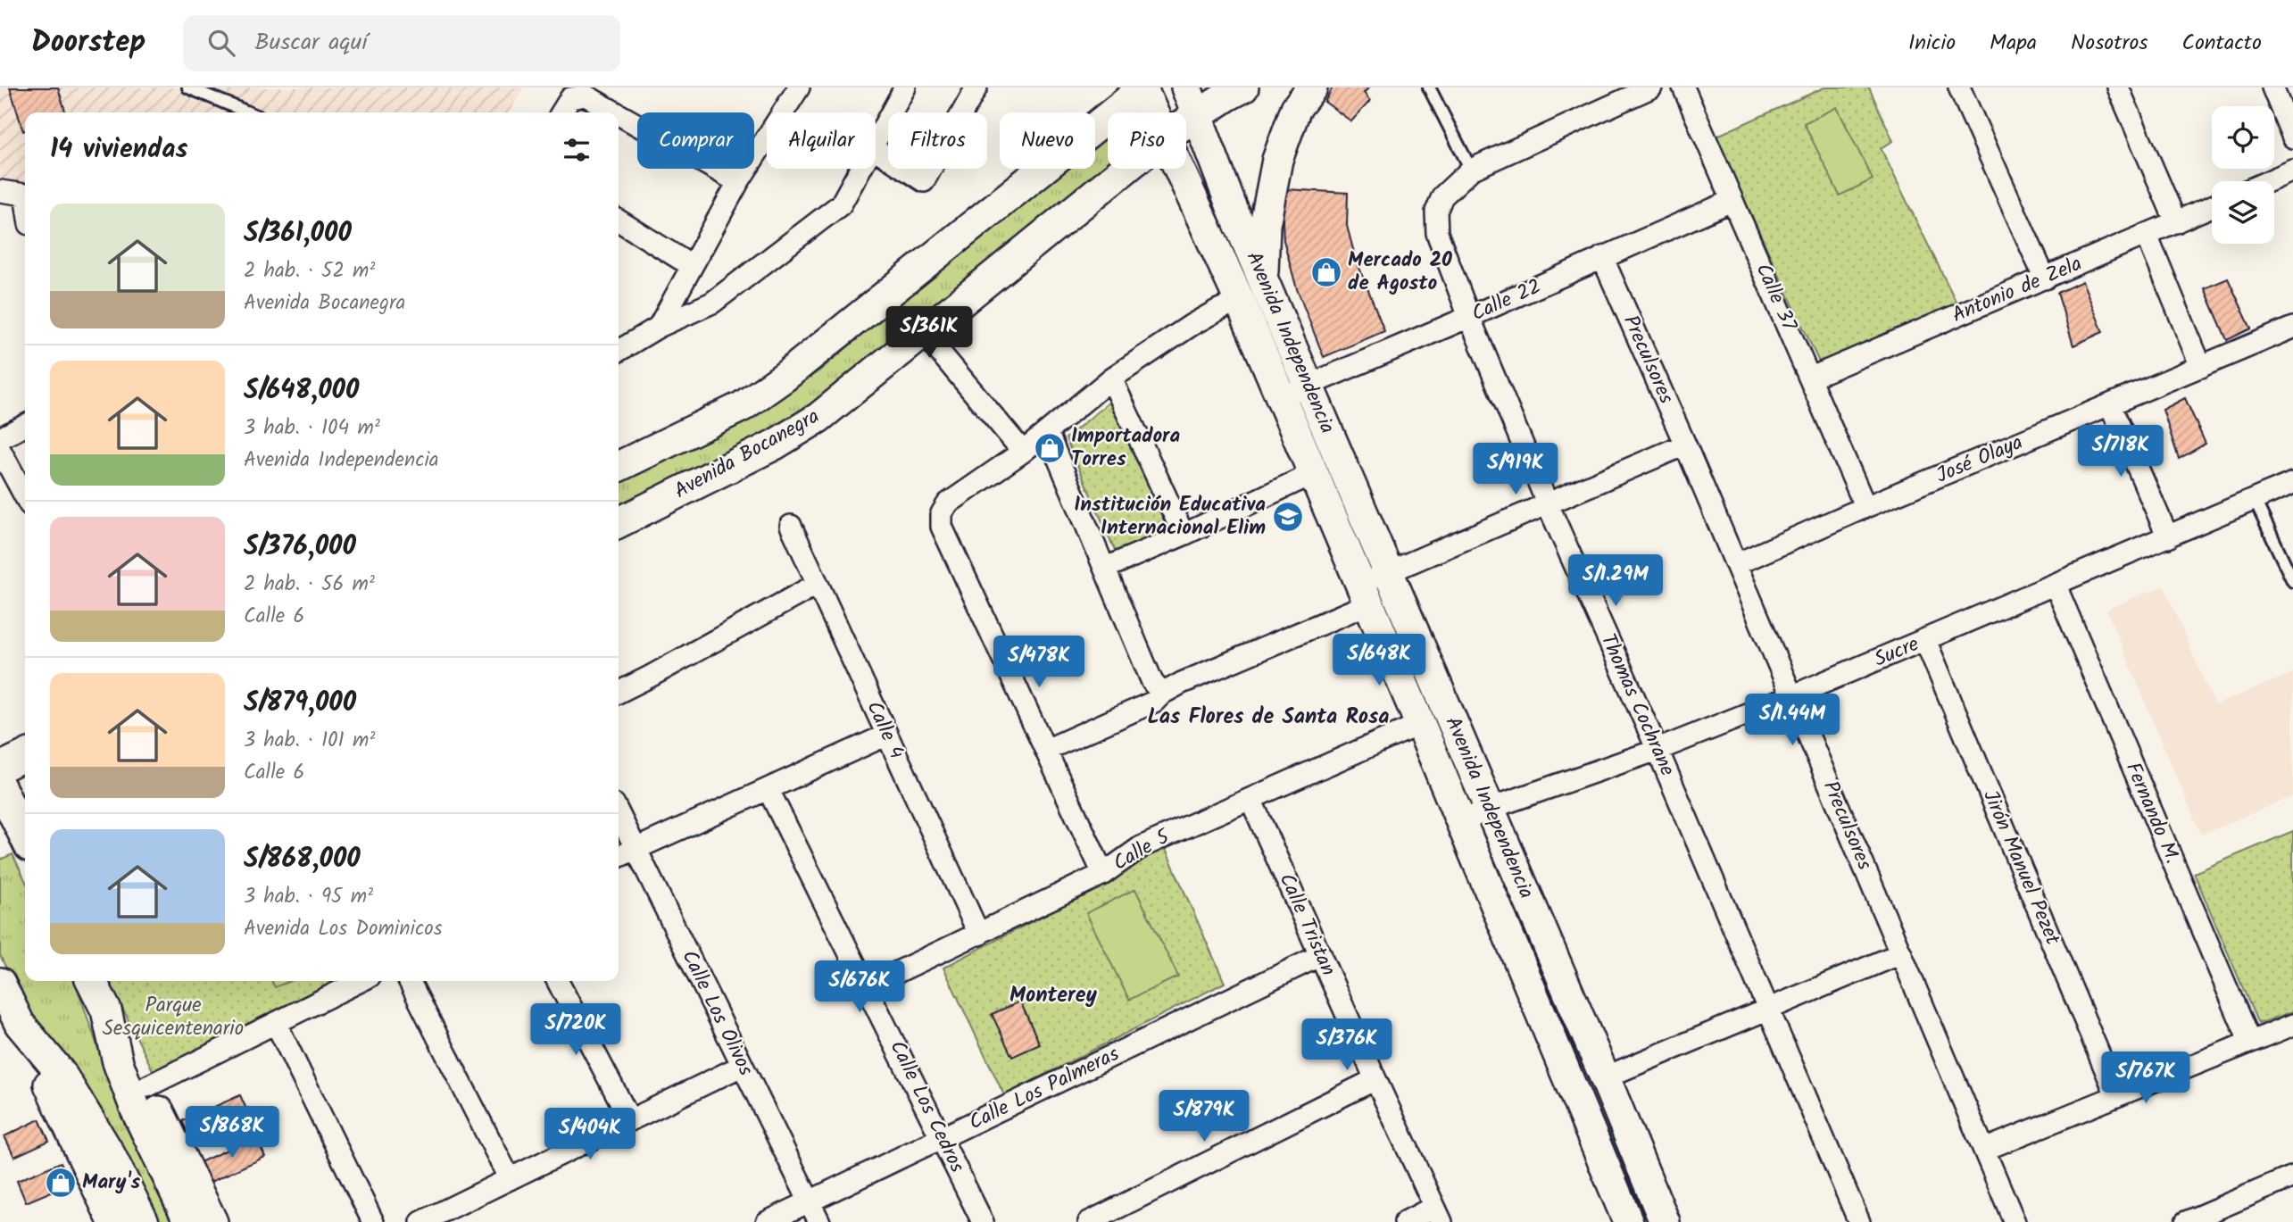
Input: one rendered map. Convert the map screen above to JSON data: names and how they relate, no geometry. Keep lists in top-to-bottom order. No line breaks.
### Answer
{"streets":{"street":["Antonio de Zela","Calle 37","Calle 22","Avenida Independencia","Preculsores","Avenida Bocanegra","José Olaya","Sucre","Thomas Cochrane","Calle 4","Fernando M.","Calle 5","Jirón Manuel Pezet","Calle Tristan","Calle Los Olivos","Calle Los Palmeras","Calle Los Cedros"]},"crossings":[["Antonio de Zela","Calle 37"],["Calle 37","Calle 22"],["Calle 37","José Olaya"],["Calle 22","Avenida Independencia"],["Calle 22","Preculsores"],["Calle 22","Thomas Cochrane"],["Avenida Independencia","Avenida Bocanegra"],["Avenida Independencia","Sucre"],["Avenida Independencia","Calle 5"],["Preculsores","José Olaya"],["Preculsores","Sucre"],["Sucre","Thomas Cochrane"],["Sucre","Fernando M."],["Sucre","Jirón Manuel Pezet"],["Calle 4","Calle 5"],["Calle 5","Calle Tristan"],["Calle 5","Calle Los Cedros"],["Calle Tristan","Calle Los Palmeras"],["Calle Los Olivos","Calle Los Palmeras"],["Calle Los Palmeras","Calle Los Cedros"]],"districts":["Las Flores de Santa Rosa","Monterey"],"parks":["Parque Sesquicentenario"],"places":{"shop":["Mercado 20 de Agosto","Importadora Torres","Mary's"],"school or university":["Institución Educativa Internacional Elim"]},"page":{"header":"Doorstep","search":"Buscar aquí","nav":["Inicio","Mapa","Nosotros","Contacto"],"chip":["Comprar","Alquilar","Filtros","Nuevo","Piso"],"heading":"14 viviendas","list":[{"name":"S/361,000","note":"2 hab. · 52 m² · Avenida Bocanegra"},{"name":"S/648,000","note":"3 hab. · 104 m² · Avenida Independencia"},{"name":"S/376,000","note":"2 hab. · 56 m² · Calle 6"},{"name":"S/879,000","note":"3 hab. · 101 m² · Calle 6"},{"name":"S/868,000","note":"3 hab. · 95 m² · Avenida Los Dominicos"}],"price":["S/361K","S/718K","S/919K","S/1.29M","S/648K","S/478K","S/1.44M","S/676K","S/720K","S/376K","S/767K","S/879K","S/868K","S/404K"]}}
